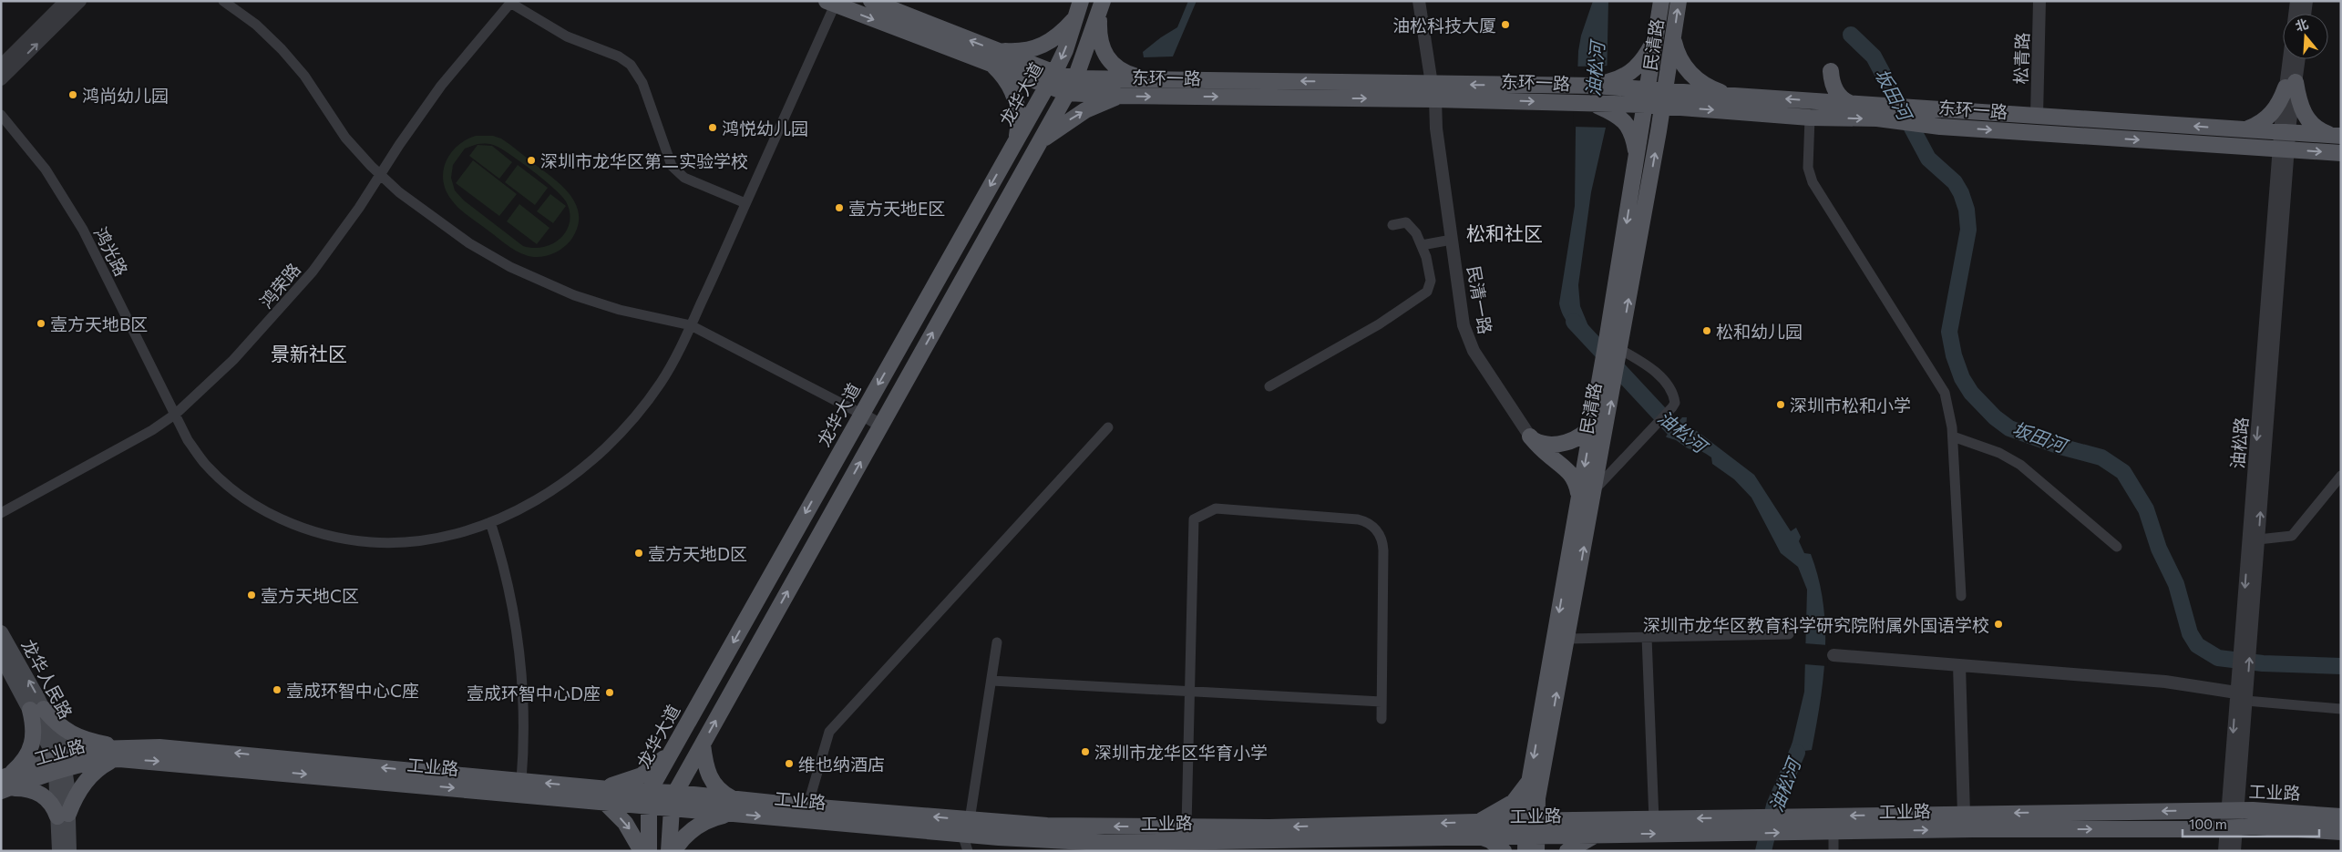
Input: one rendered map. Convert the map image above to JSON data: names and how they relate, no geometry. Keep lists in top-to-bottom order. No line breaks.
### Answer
{"streets":{"main road":["民清路","东环一路","龙华大道","龙华人民路","工业路"],"street":["松青路","鸿光路","鸿荣路","民清一路","油松路"]},"crossings":[["民清路","东环一路"],["民清路","工业路"],["松青路","东环一路"],["东环一路","龙华大道"],["东环一路","鸿光路"],["东环一路","民清一路"],["东环一路","油松路"],["龙华大道","工业路"],["鸿光路","鸿荣路"],["油松路","工业路"],["龙华人民路","工业路"]],"districts":["松和社区","景新社区"],"water":["油松河","坂田河"],"places":["油松科技大厦","鸿尚幼儿园","鸿悦幼儿园","深圳市龙华区第二实验学校","壹方天地E区","壹方天地B区","松和幼儿园","深圳市松和小学","壹方天地D区","壹方天地C区","深圳市龙华区教育科学研究院附属外国语学校","壹成环智中心C座","壹成环智中心D座","深圳市龙华区华育小学","维也纳酒店"],"scale_bar":"100 m","north":"top"}
